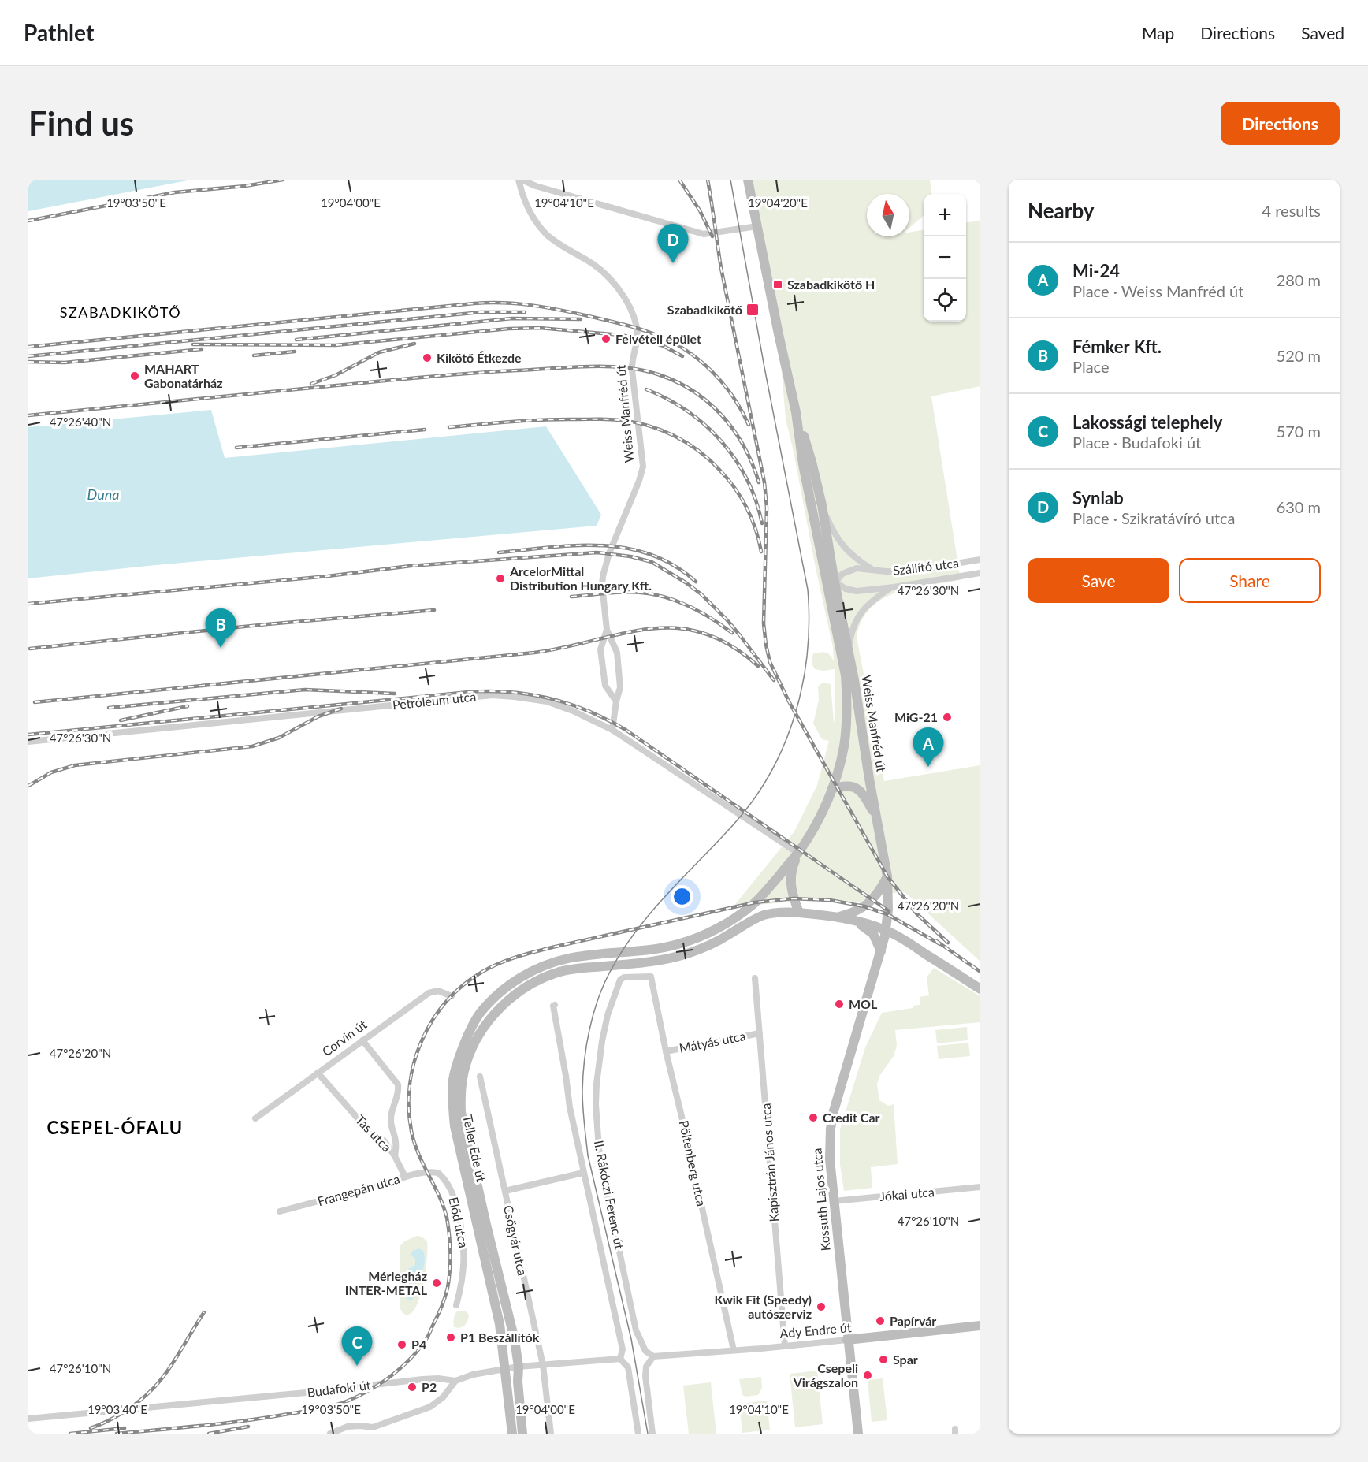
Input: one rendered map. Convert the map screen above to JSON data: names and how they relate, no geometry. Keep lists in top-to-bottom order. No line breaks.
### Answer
{"streets":{"main road":["Weiss Manfréd út","Teller Ede út","Kossuth Lajos utca","Ady Endre út"],"street":["Szállító utca","Petróleum utca","Corvin út","Mátyás utca","Tas utca","Kapisztrán János utca","Pöltenberg utca","Frangepán utca","Jókai utca","II. Rákóczi Ferenc út","Előd utca","Csőgyár utca","Budafoki út"]},"crossings":[["Weiss Manfréd út","Szállító utca"],["Weiss Manfréd út","Petróleum utca"],["Weiss Manfréd út","Teller Ede út"],["Weiss Manfréd út","Kossuth Lajos utca"],["Petróleum utca","Teller Ede út"],["Corvin út","Tas utca"],["Mátyás utca","Kapisztrán János utca"],["Mátyás utca","Pöltenberg utca"],["Tas utca","Frangepán utca"],["Teller Ede út","Budafoki út"],["Kapisztrán János utca","Ady Endre út"],["Pöltenberg utca","II. Rákóczi Ferenc út"],["Pöltenberg utca","Ady Endre út"],["Frangepán utca","Előd utca"],["Jókai utca","Kossuth Lajos utca"],["II. Rákóczi Ferenc út","Ady Endre út"],["II. Rákóczi Ferenc út","Budafoki út"],["Kossuth Lajos utca","Ady Endre út"],["Csőgyár utca","Budafoki út"]],"districts":["SZABADKIKÖTŐ","CSEPEL-ÓFALU"],"water":["Duna"],"places":{"transit":["Szabadkikötő H","Szabadkikötő"],"other":["Felvételi épület","Kikötő Étkezde","MAHART Gabonatárház","ArcelorMittal Distribution Hungary Kft.","MiG-21","MOL","Credit Car","Mérlegház INTER-METAL","Kwik Fit (Speedy) autószerviz","Papírvár","P1 Beszállítók","P4","Spar","Csepeli Virágszalon","P2"]},"north":"top","page":{"header":"Pathlet","nav":["Map","Directions","Saved"],"buttons":["Directions",["Save","Share"]],"title":"Find us","heading":["Nearby","4 results"],"map_buttons":["+","−"],"pins":["D","B","A","C"],"list":[{"mark":"A","name":"Mi-24","note":"Place · Weiss Manfréd út","value":"280 m"},{"mark":"B","name":"Fémker Kft.","note":"Place","value":"520 m"},{"mark":"C","name":"Lakossági telephely","note":"Place · Budafoki út","value":"570 m"},{"mark":"D","name":"Synlab","note":"Place · Szikratávíró utca","value":"630 m"}]},"coordinates":["19°03'50\"E","19°04'00\"E","19°04'10\"E","19°04'20\"E","47°26'40\"N","47°26'30\"N","47°26'20\"N","47°26'10\"N","19°03'40\"E"]}
